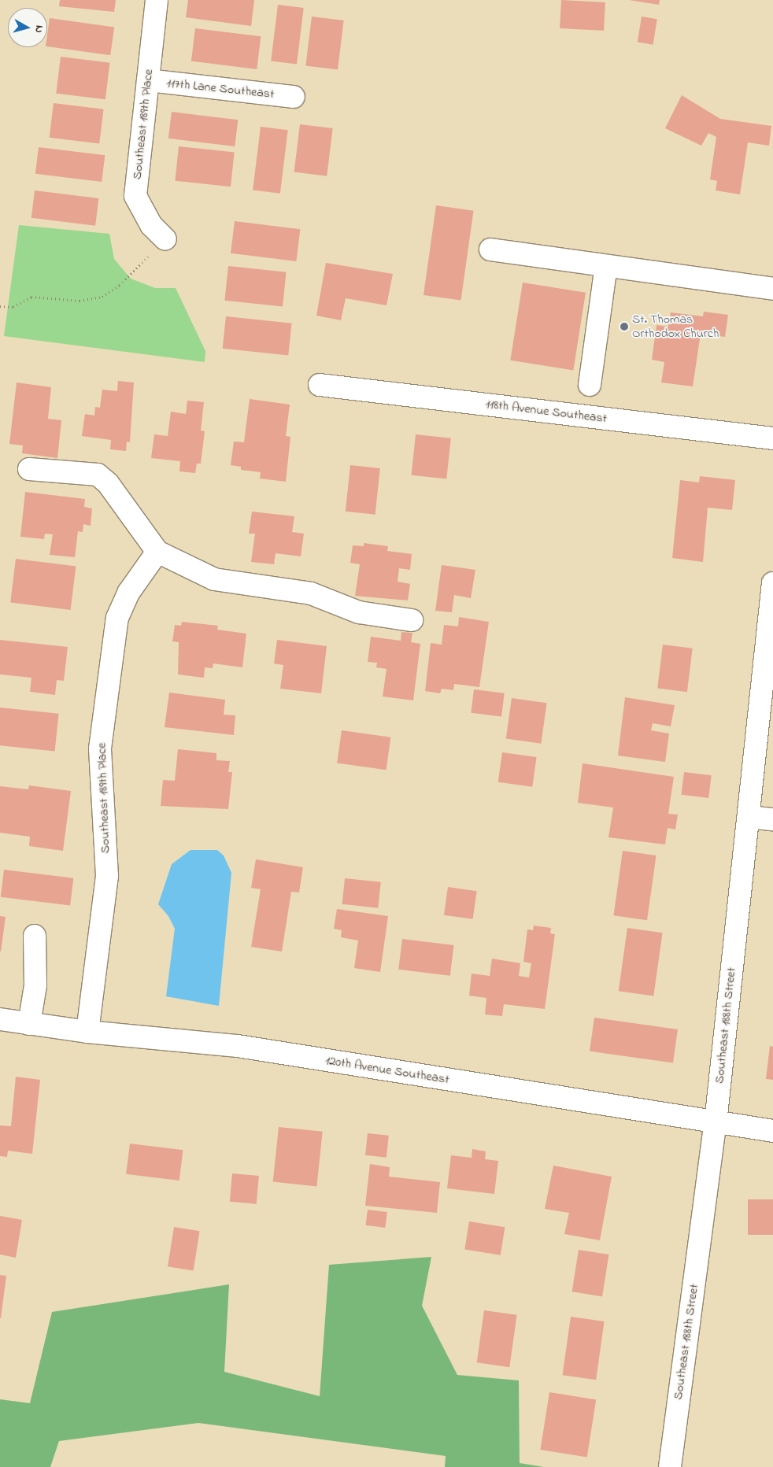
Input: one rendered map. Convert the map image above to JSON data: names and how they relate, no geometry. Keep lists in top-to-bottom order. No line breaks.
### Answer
{"streets":{"street":["117th Lane Southeast","Southeast 189th Place","118th Avenue Southeast","Southeast 188th Street","120th Avenue Southeast"]},"crossings":[["117th Lane Southeast","Southeast 189th Place"],["Southeast 189th Place","120th Avenue Southeast"],["Southeast 188th Street","120th Avenue Southeast"]],"places":["St. Thomas Orthodox Church"],"north":"right"}
